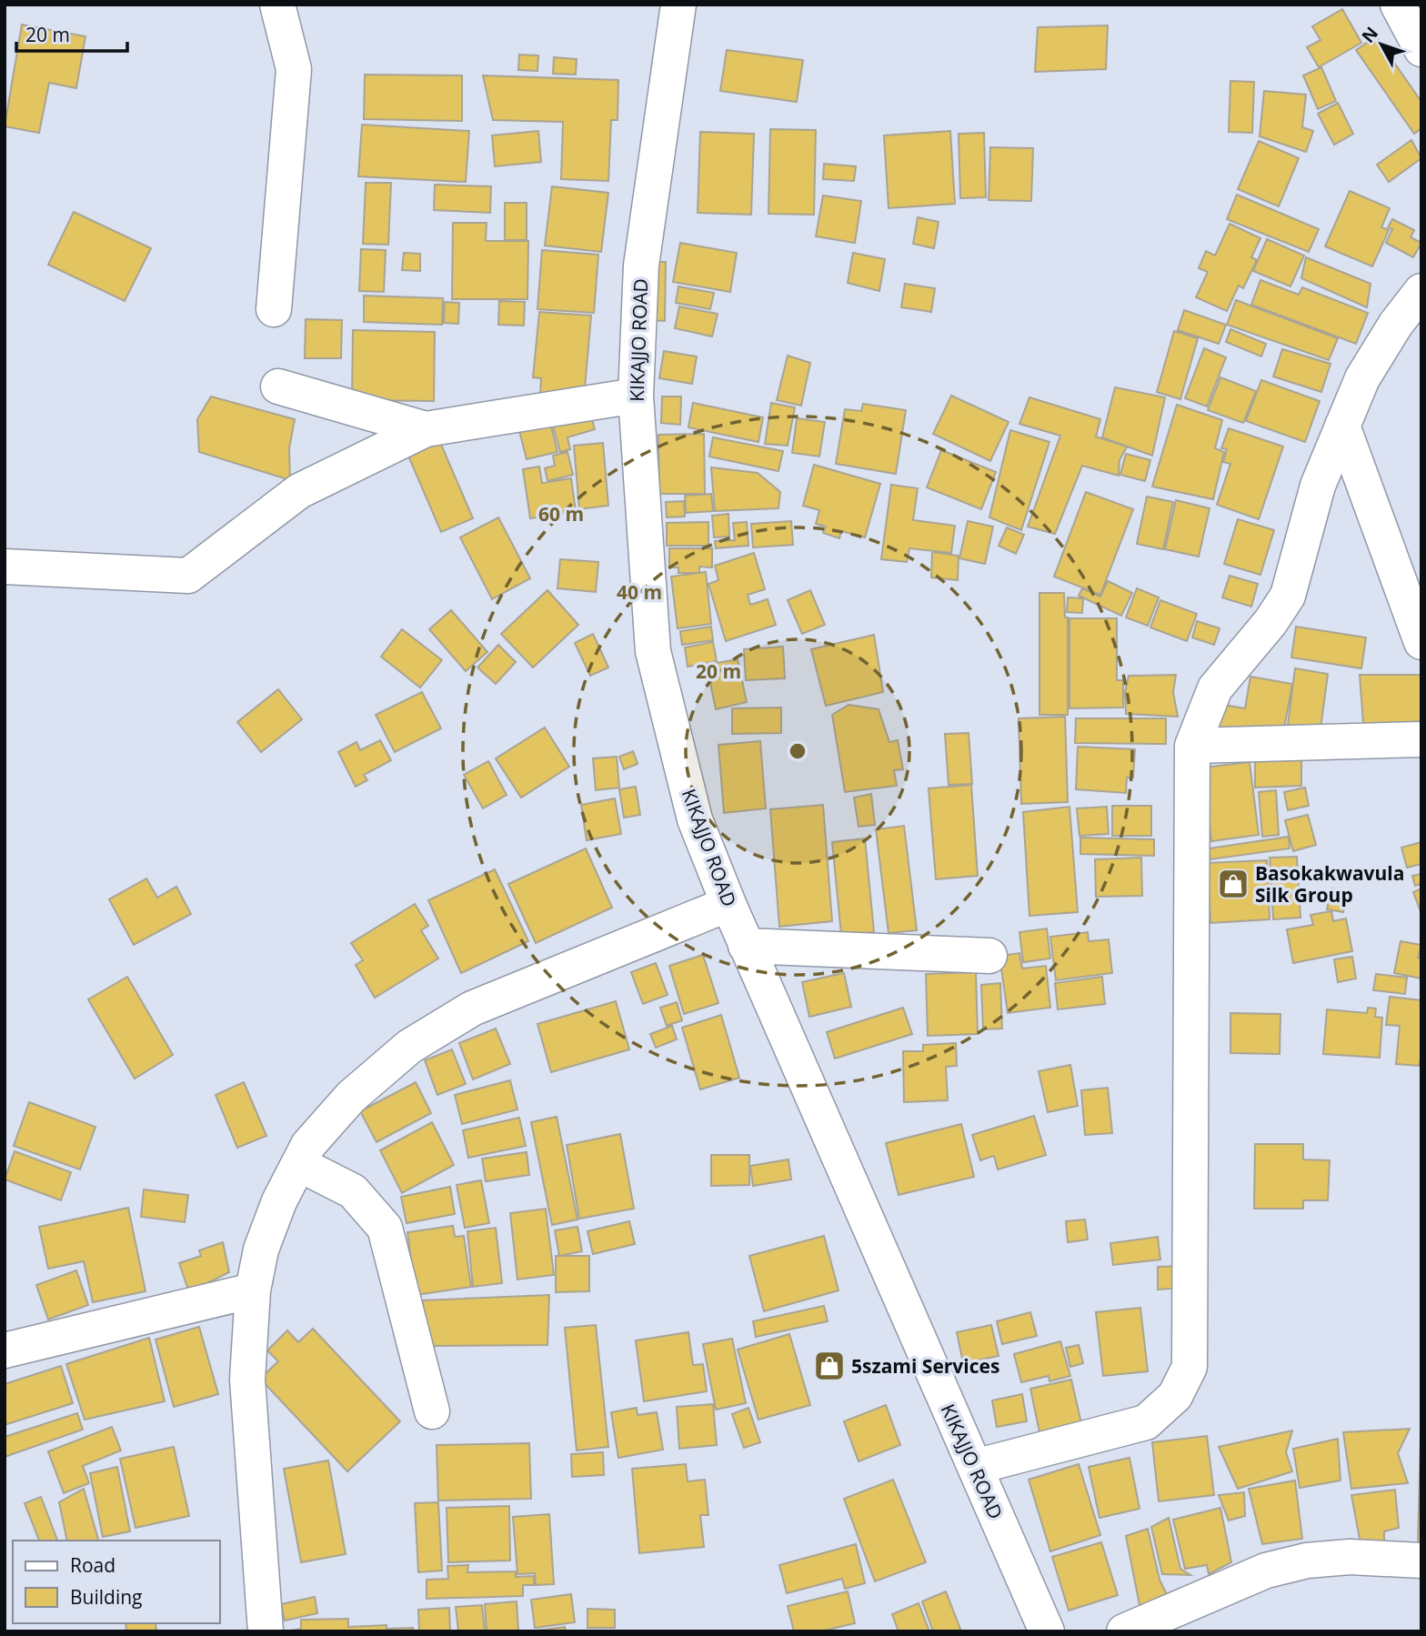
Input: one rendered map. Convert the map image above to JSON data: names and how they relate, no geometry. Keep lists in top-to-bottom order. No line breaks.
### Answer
{"streets":{"street":["KIKAJJO ROAD"]},"places":{"shop":["Basokakwavula Silk Group","5szami Services"]},"legend":["Road","Building"],"scale_bar":"20 m","north":"top left","rings":["60 m","40 m","20 m"]}
